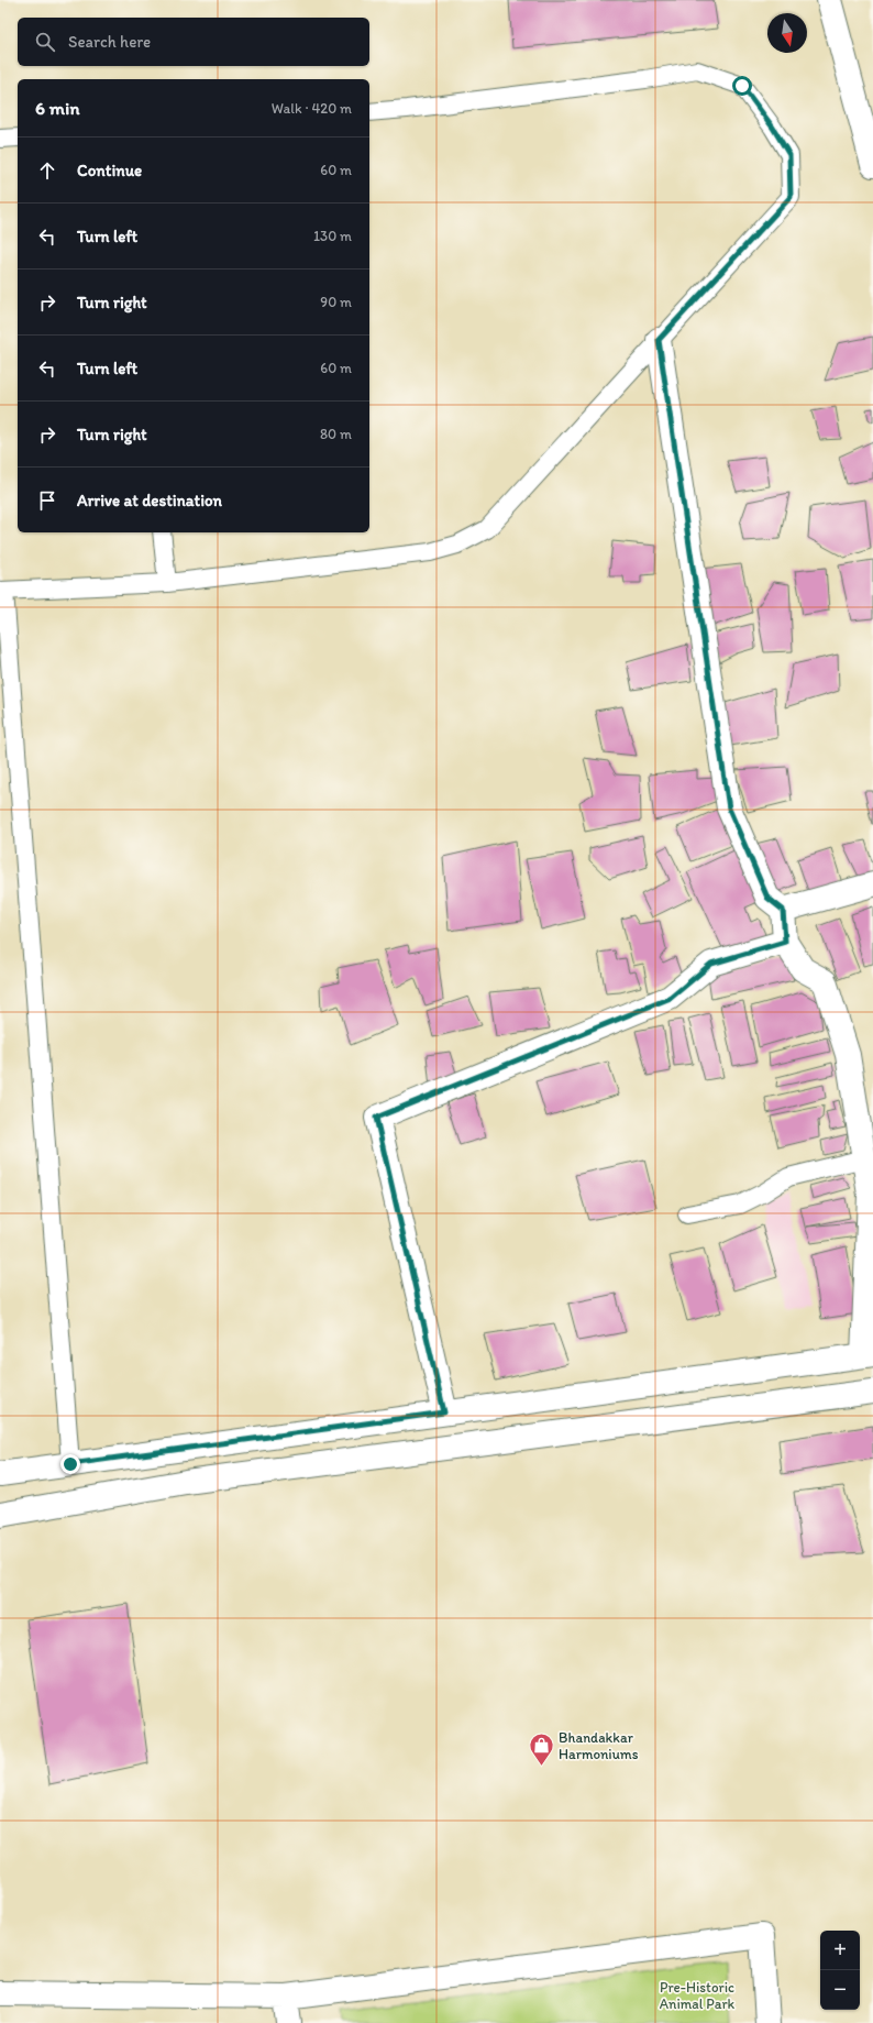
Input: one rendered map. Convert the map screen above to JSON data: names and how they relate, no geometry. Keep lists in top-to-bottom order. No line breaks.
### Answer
{"parks":["Pre-Historic Animal Park"],"places":{"shop":["Bhandakkar Harmoniums"]},"north":"bottom","page":{"search":"Search here","heading":["6 min","Walk · 420 m"],"list":[["Continue","60 m"],["Turn left","130 m"],["Turn right","90 m"],["Turn left","60 m"],["Turn right","80 m"],"Arrive at destination"],"map_buttons":["+","−"]}}
